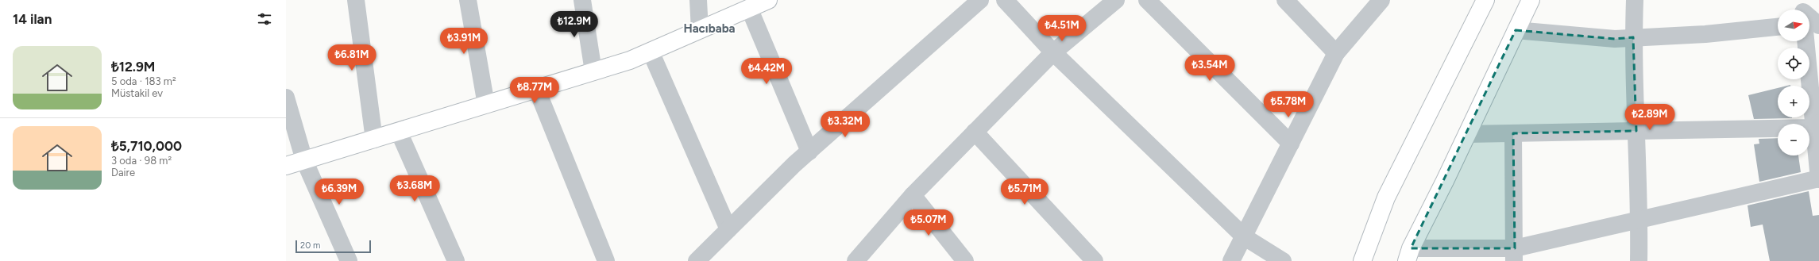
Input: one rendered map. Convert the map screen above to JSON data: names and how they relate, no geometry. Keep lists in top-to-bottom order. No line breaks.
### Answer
{"districts":["Hacıbaba"],"scale_bar":"20 m","north":"right","page":{"heading":"14 ilan","map_buttons":["+","−"],"price":["₺12.9M","₺4.51M","₺3.91M","₺6.81M","₺3.54M","₺4.42M","₺8.77M","₺5.78M","₺2.89M","₺3.32M","₺3.68M","₺6.39M","₺5.71M","₺5.07M"],"list":[{"name":"₺12.9M","note":"5 oda · 183 m² · Müstakil ev"},{"name":"₺5,710,000","note":"3 oda · 98 m² · Daire"}],"scale":"20 m"}}
